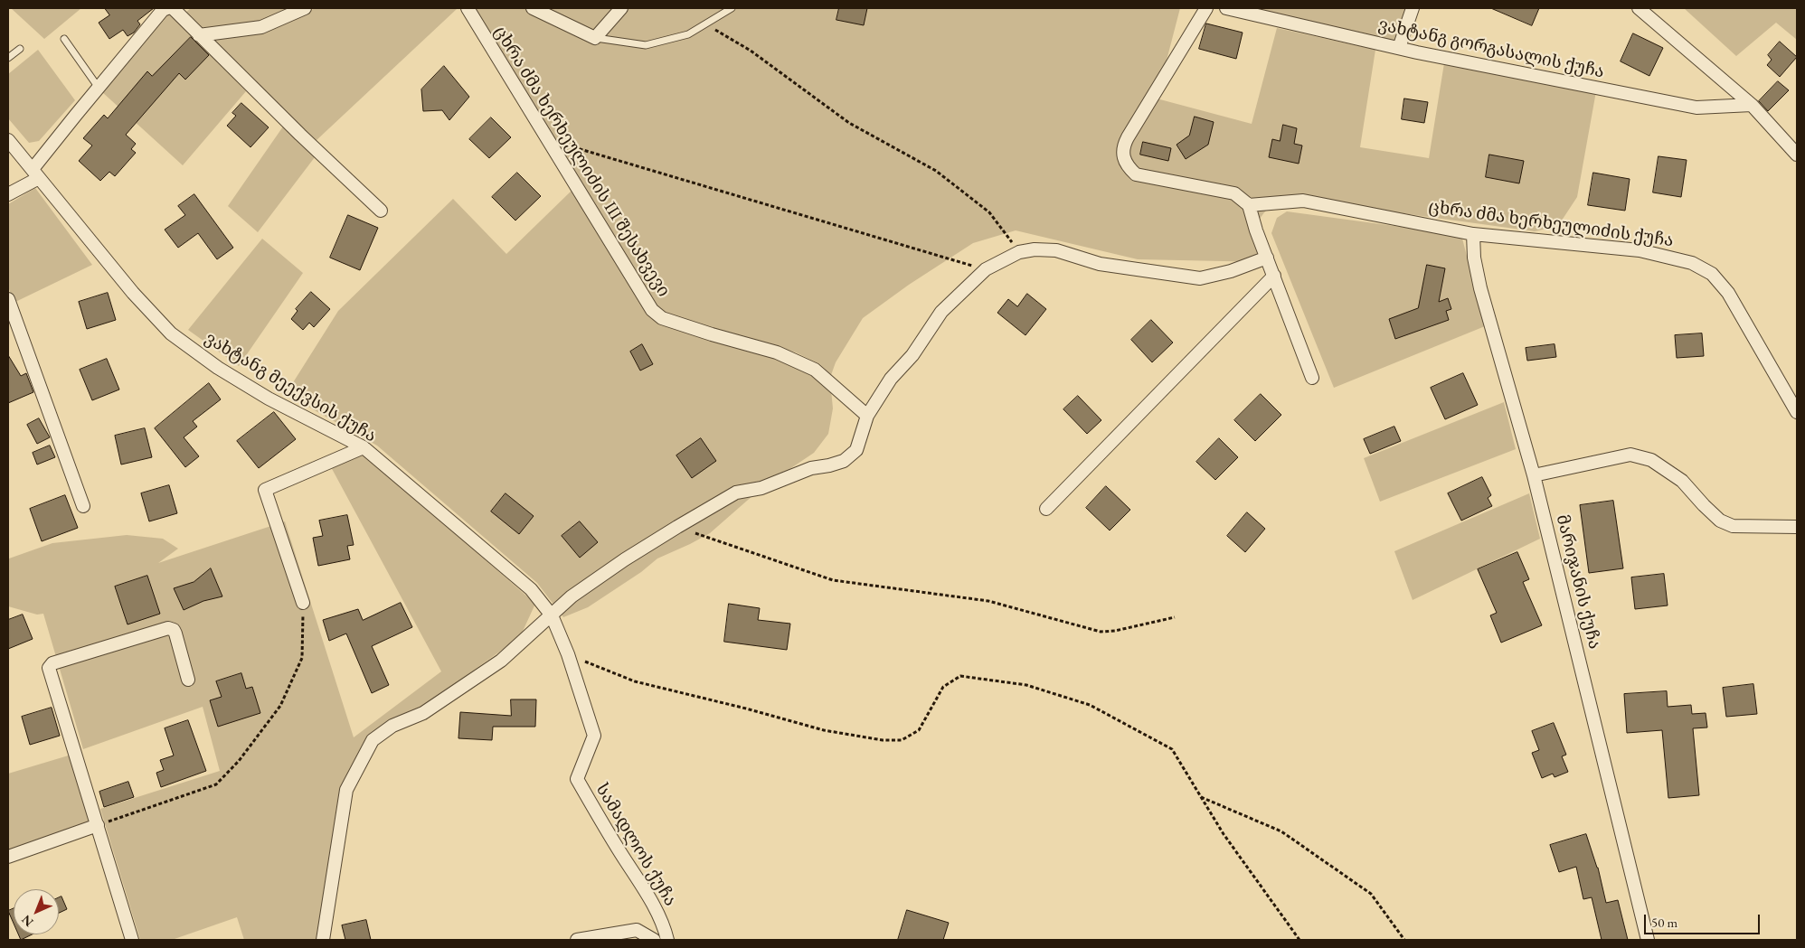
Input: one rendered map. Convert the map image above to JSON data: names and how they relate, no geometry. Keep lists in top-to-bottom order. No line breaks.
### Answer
{"streets":{"street":["ვახტანგ გორგასალის ქუჩა","ცხრა ძმა ხერხეულიძის III შესახვევი","ცხრა ძმა ხერხეულიძის ქუჩა","ვახტანგ მეექვსის ქუჩა","მარიჯანის ქუჩა","სამადლოს ქუჩა"]},"crossings":[["ცხრა ძმა ხერხეულიძის ქუჩა","მარიჯანის ქუჩა"],["ვახტანგ მეექვსის ქუჩა","სამადლოს ქუჩა"]],"scale_bar":"50 m","north":"bottom left"}
